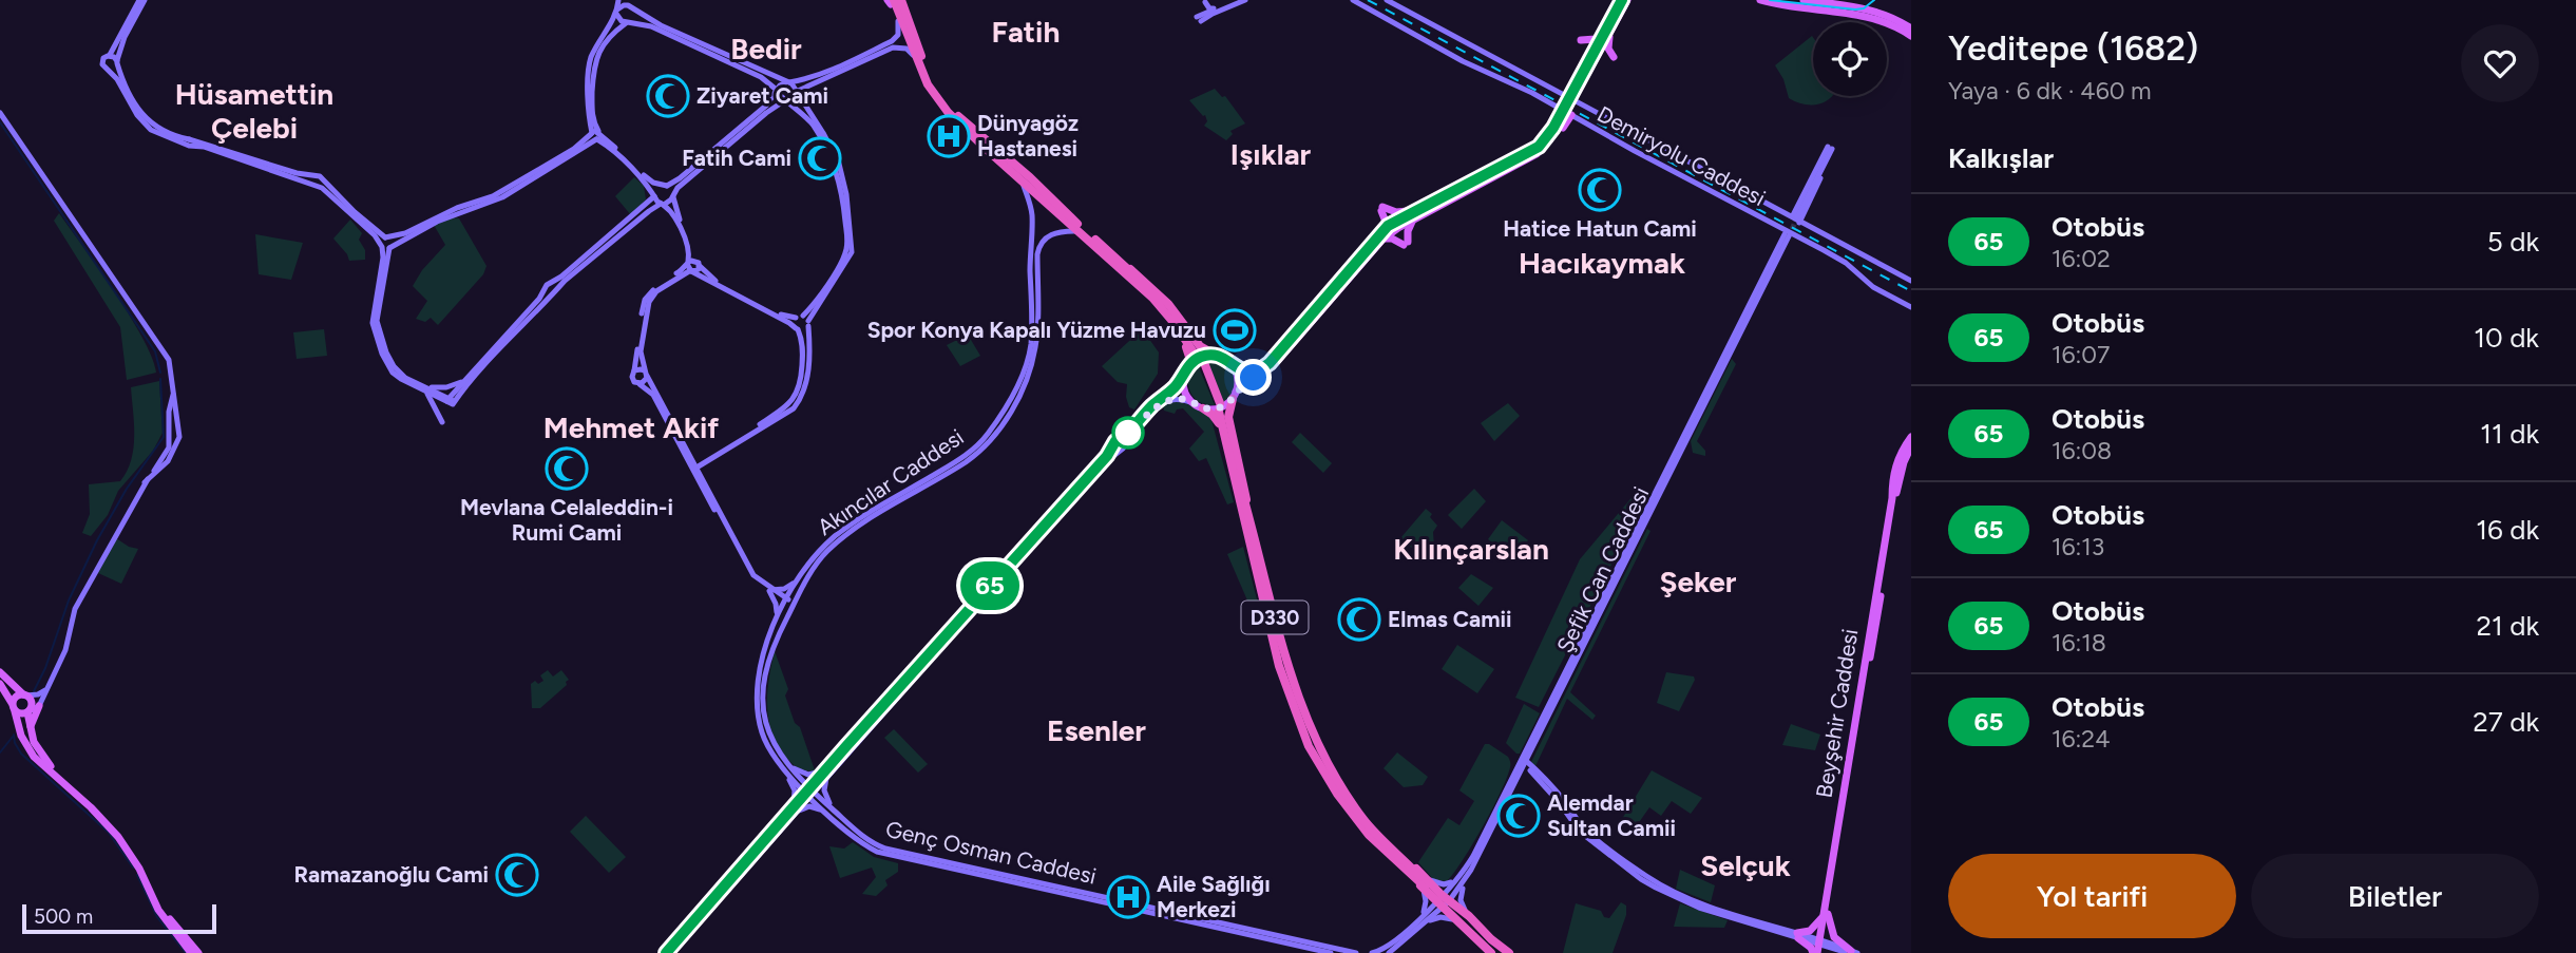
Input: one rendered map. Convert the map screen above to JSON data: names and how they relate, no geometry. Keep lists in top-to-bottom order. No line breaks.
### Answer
{"streets":{"highway":["D330"],"main road":["Demiryolu Caddesi","Akıncılar Caddesi","Şefik Can Caddesi","Beyşehir Caddesi","Genç Osman Caddesi"]},"crossings":[["Akıncılar Caddesi","D330"],["Akıncılar Caddesi","Genç Osman Caddesi"]],"districts":["Fatih","Bedir","Hüsamettin Çelebi","Işıklar","Hacıkaymak","Mehmet Akif","Kılınçarslan","Şeker","Esenler","Selçuk"],"places":{"mosque":["Ziyaret Cami","Fatih Cami","Hatice Hatun Cami","Mevlana Celaleddin-i Rumi Cami","Elmas Camii","Alemdar Sultan Camii","Ramazanoğlu Cami"],"hospital":["Dünyagöz Hastanesi","Aile Sağlığı Merkezi"],"sports":["Spor Konya Kapalı Yüzme Havuzu"]},"lines":["bus line 65"],"scale_bar":"500 m","page":{"on_map":"65","heading":[["Yeditepe (1682)","Yaya · 6 dk · 460 m"],"Kalkışlar"],"list":[{"mark":"65","name":"Otobüs","note":"16:02","value":"5 dk"},{"mark":"65","name":"Otobüs","note":"16:07","value":"10 dk"},{"mark":"65","name":"Otobüs","note":"16:08","value":"11 dk"},{"mark":"65","name":"Otobüs","note":"16:13","value":"16 dk"},{"mark":"65","name":"Otobüs","note":"16:18","value":"21 dk"},{"mark":"65","name":"Otobüs","note":"16:24","value":"27 dk"}],"buttons":["Yol tarifi","Biletler"],"scale":"500 m"}}
